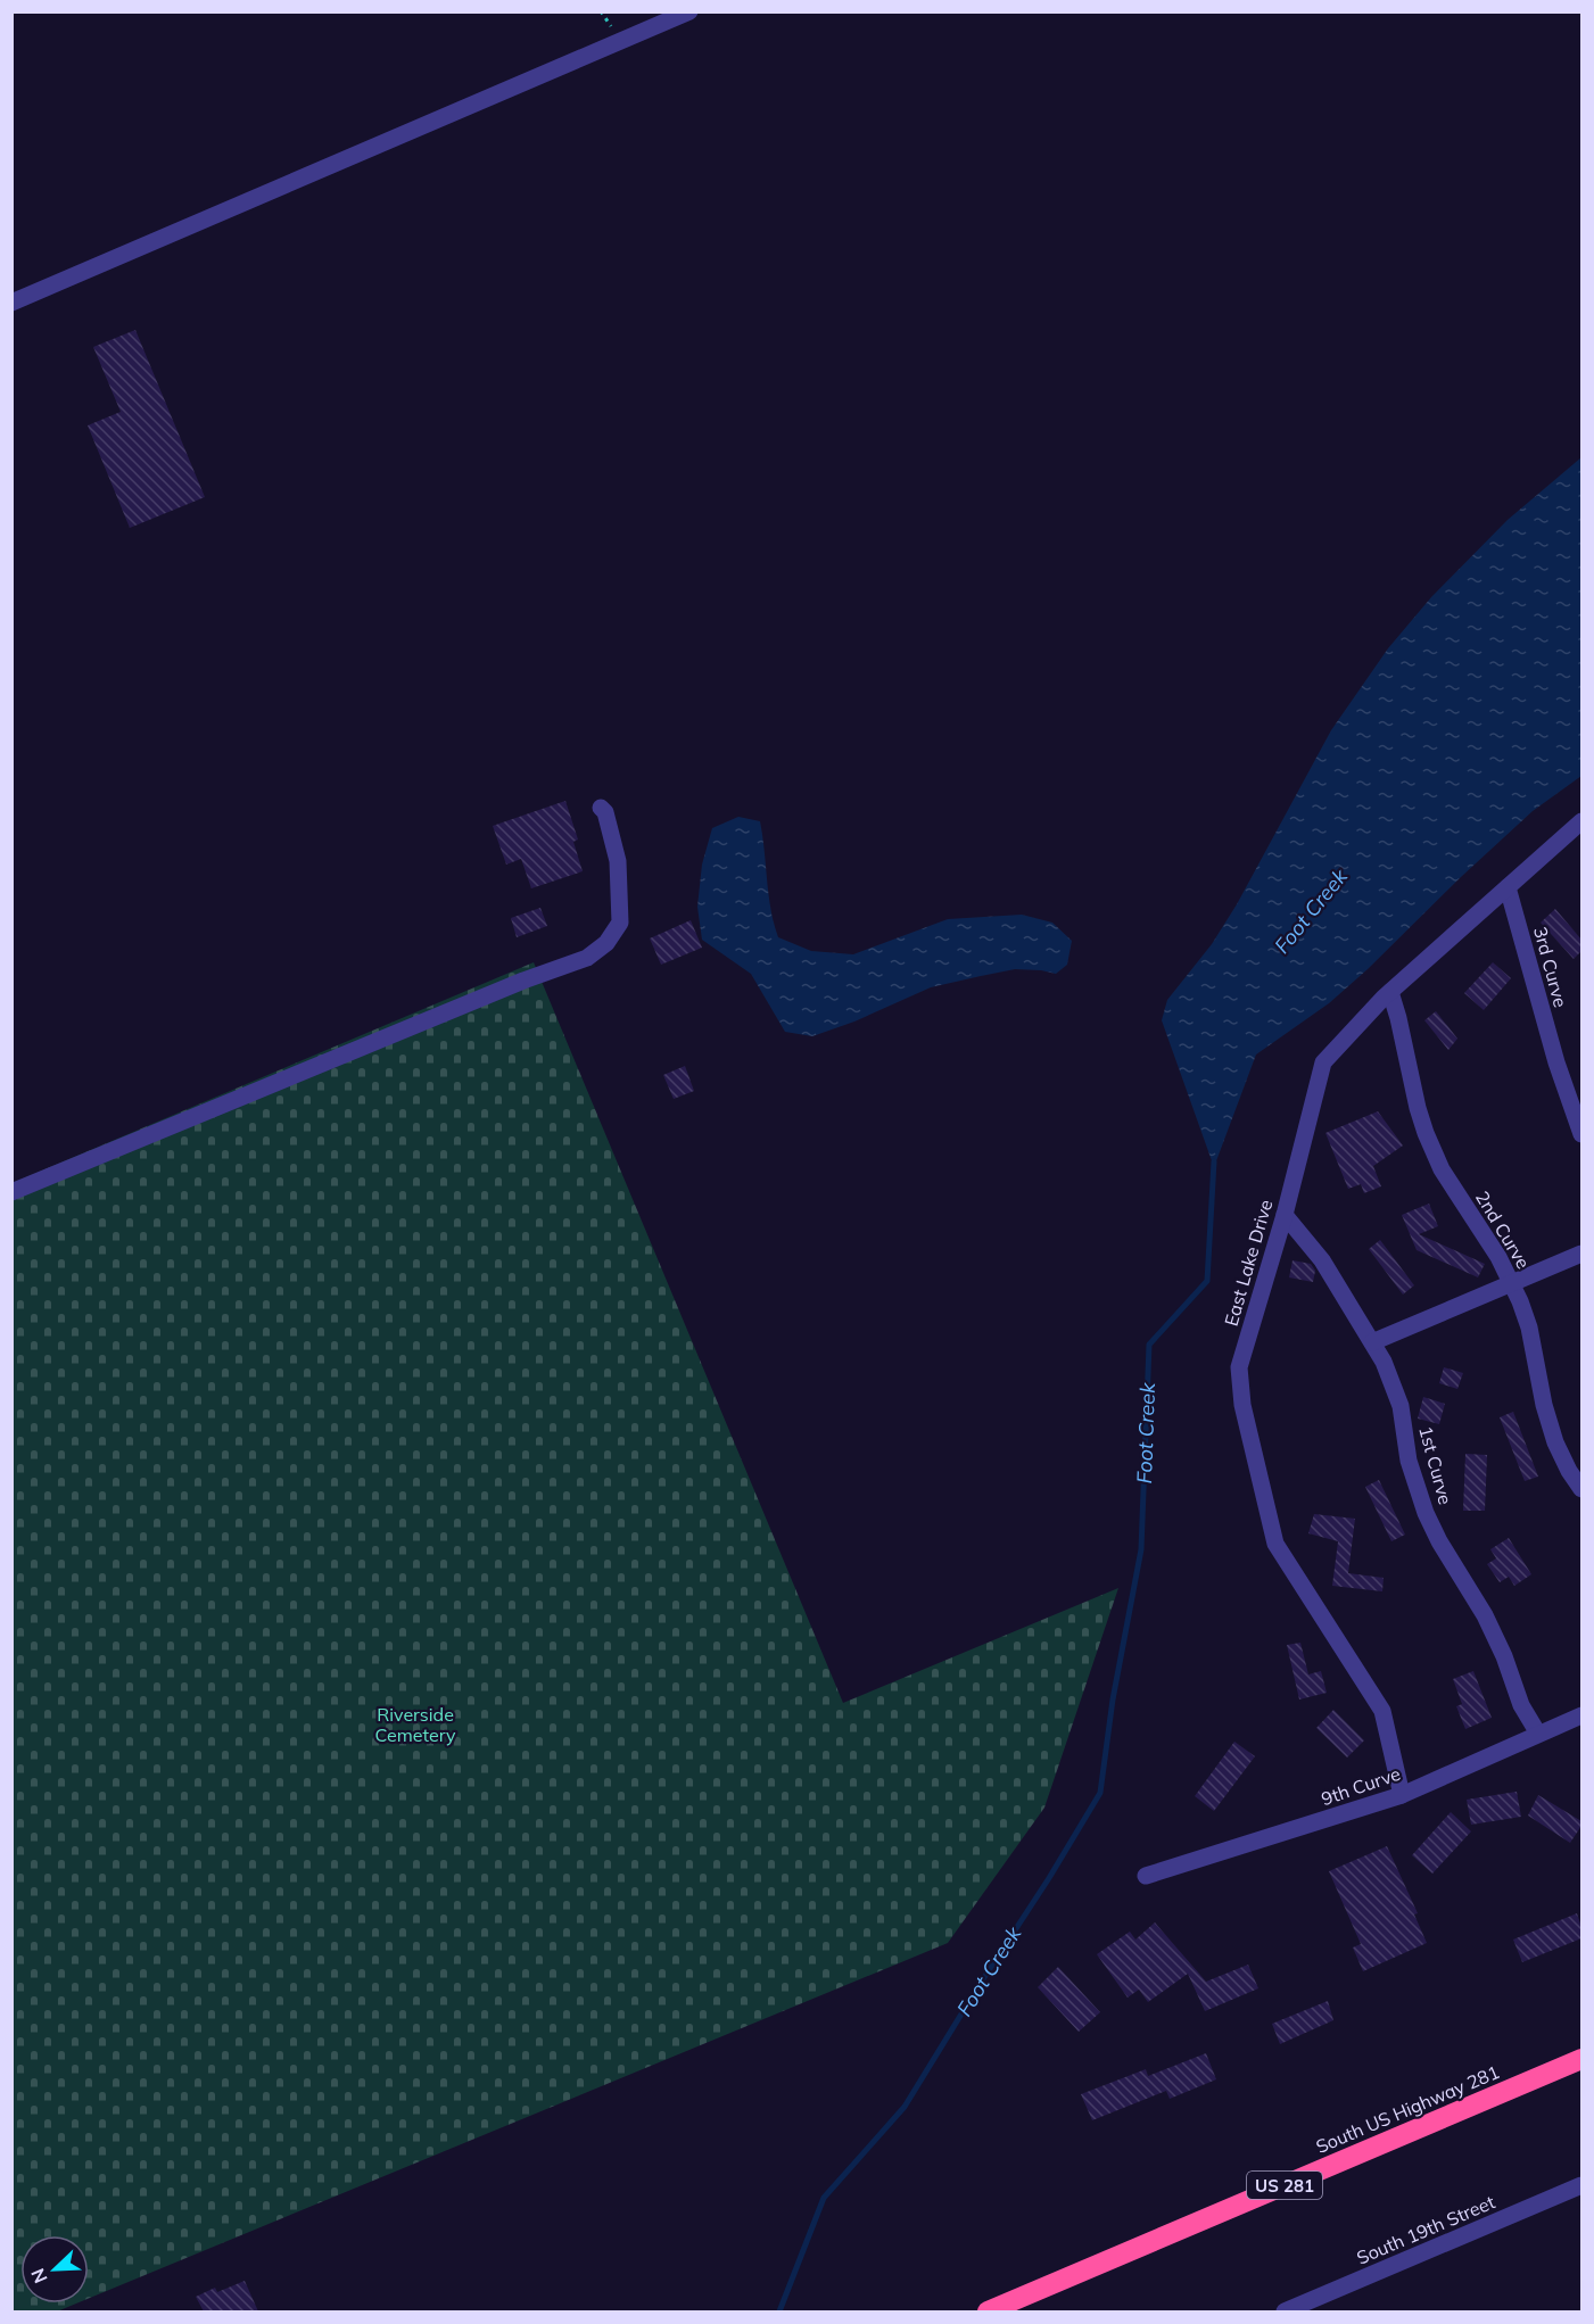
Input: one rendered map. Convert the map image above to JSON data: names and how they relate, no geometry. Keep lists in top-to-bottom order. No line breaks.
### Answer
{"streets":{"highway":["South US Highway 281","US 281"],"street":["3rd Curve","2nd Curve","East Lake Drive","1st Curve","9th Curve","South 19th Street"]},"crossings":[["3rd Curve","East Lake Drive"],["2nd Curve","East Lake Drive"],["East Lake Drive","1st Curve"],["East Lake Drive","9th Curve"],["1st Curve","9th Curve"]],"water":["Foot Creek"],"parks":["Riverside Cemetery"],"north":"bottom left"}
